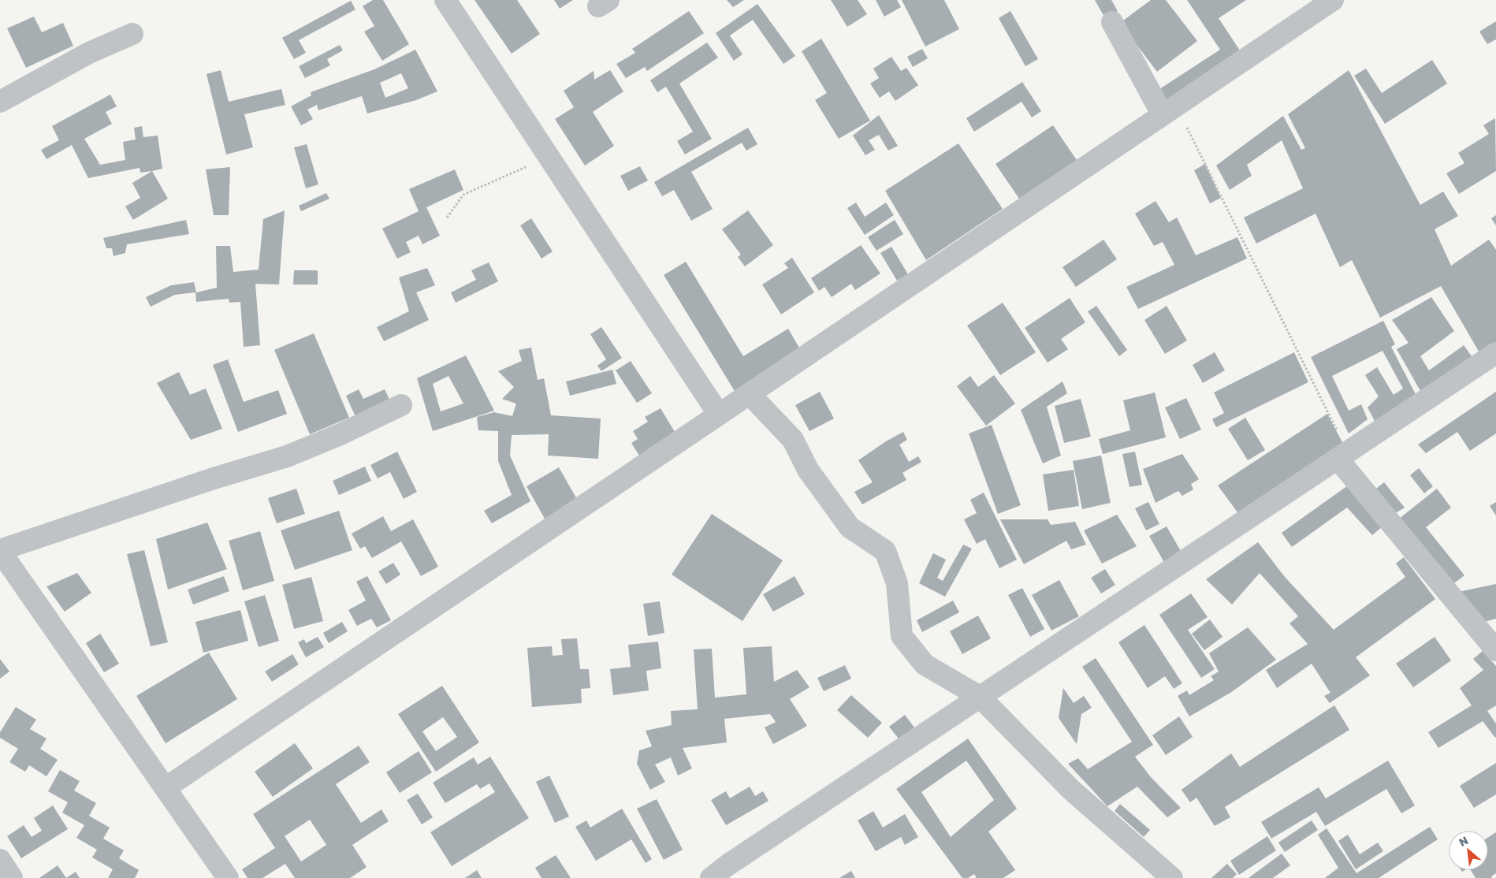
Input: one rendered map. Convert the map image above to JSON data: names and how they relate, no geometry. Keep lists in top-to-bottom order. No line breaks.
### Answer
{"north":"top left"}
